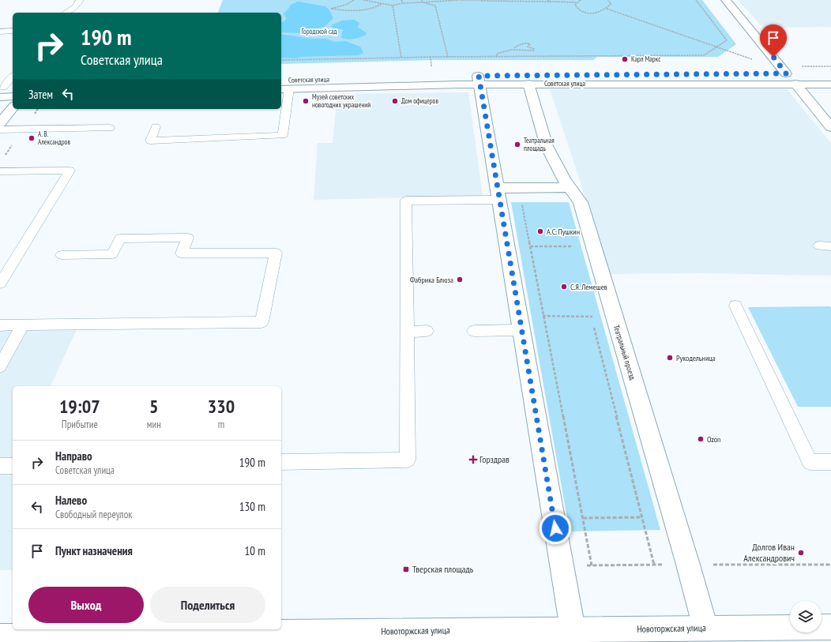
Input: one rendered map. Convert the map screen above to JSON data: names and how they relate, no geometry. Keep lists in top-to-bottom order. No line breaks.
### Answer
{"streets":{"main road":["Советская улица","Театральный проезд","Новоторжская улица"]},"crossings":[["Советская улица","Театральный проезд"],["Театральный проезд","Новоторжская улица"]],"parks":["Городской сад"],"places":{"other":["Карл Маркс","Музей советских новогодних украшений","Дом офицеров","А. В. Александров","Театральная площадь","А.С. Пушкин","Фабрика Блюза","С.Я. Лемешев","Рукодельница","Ozon","Долгов Иван Александрович"],"health":["Горздрав"],"transit":["Тверская площадь"]},"page":{"turn":["190 m","Советская улица"],"then":"Затем","eta":["19:07","Прибытие","5","мин","330","m"],"list":[{"name":"Направо","note":"Советская улица","value":"190 m"},{"name":"Налево","note":"Свободный переулок","value":"130 m"},{"name":"Пункт назначения","value":"10 m"}],"buttons":["Выход","Поделиться"]}}
